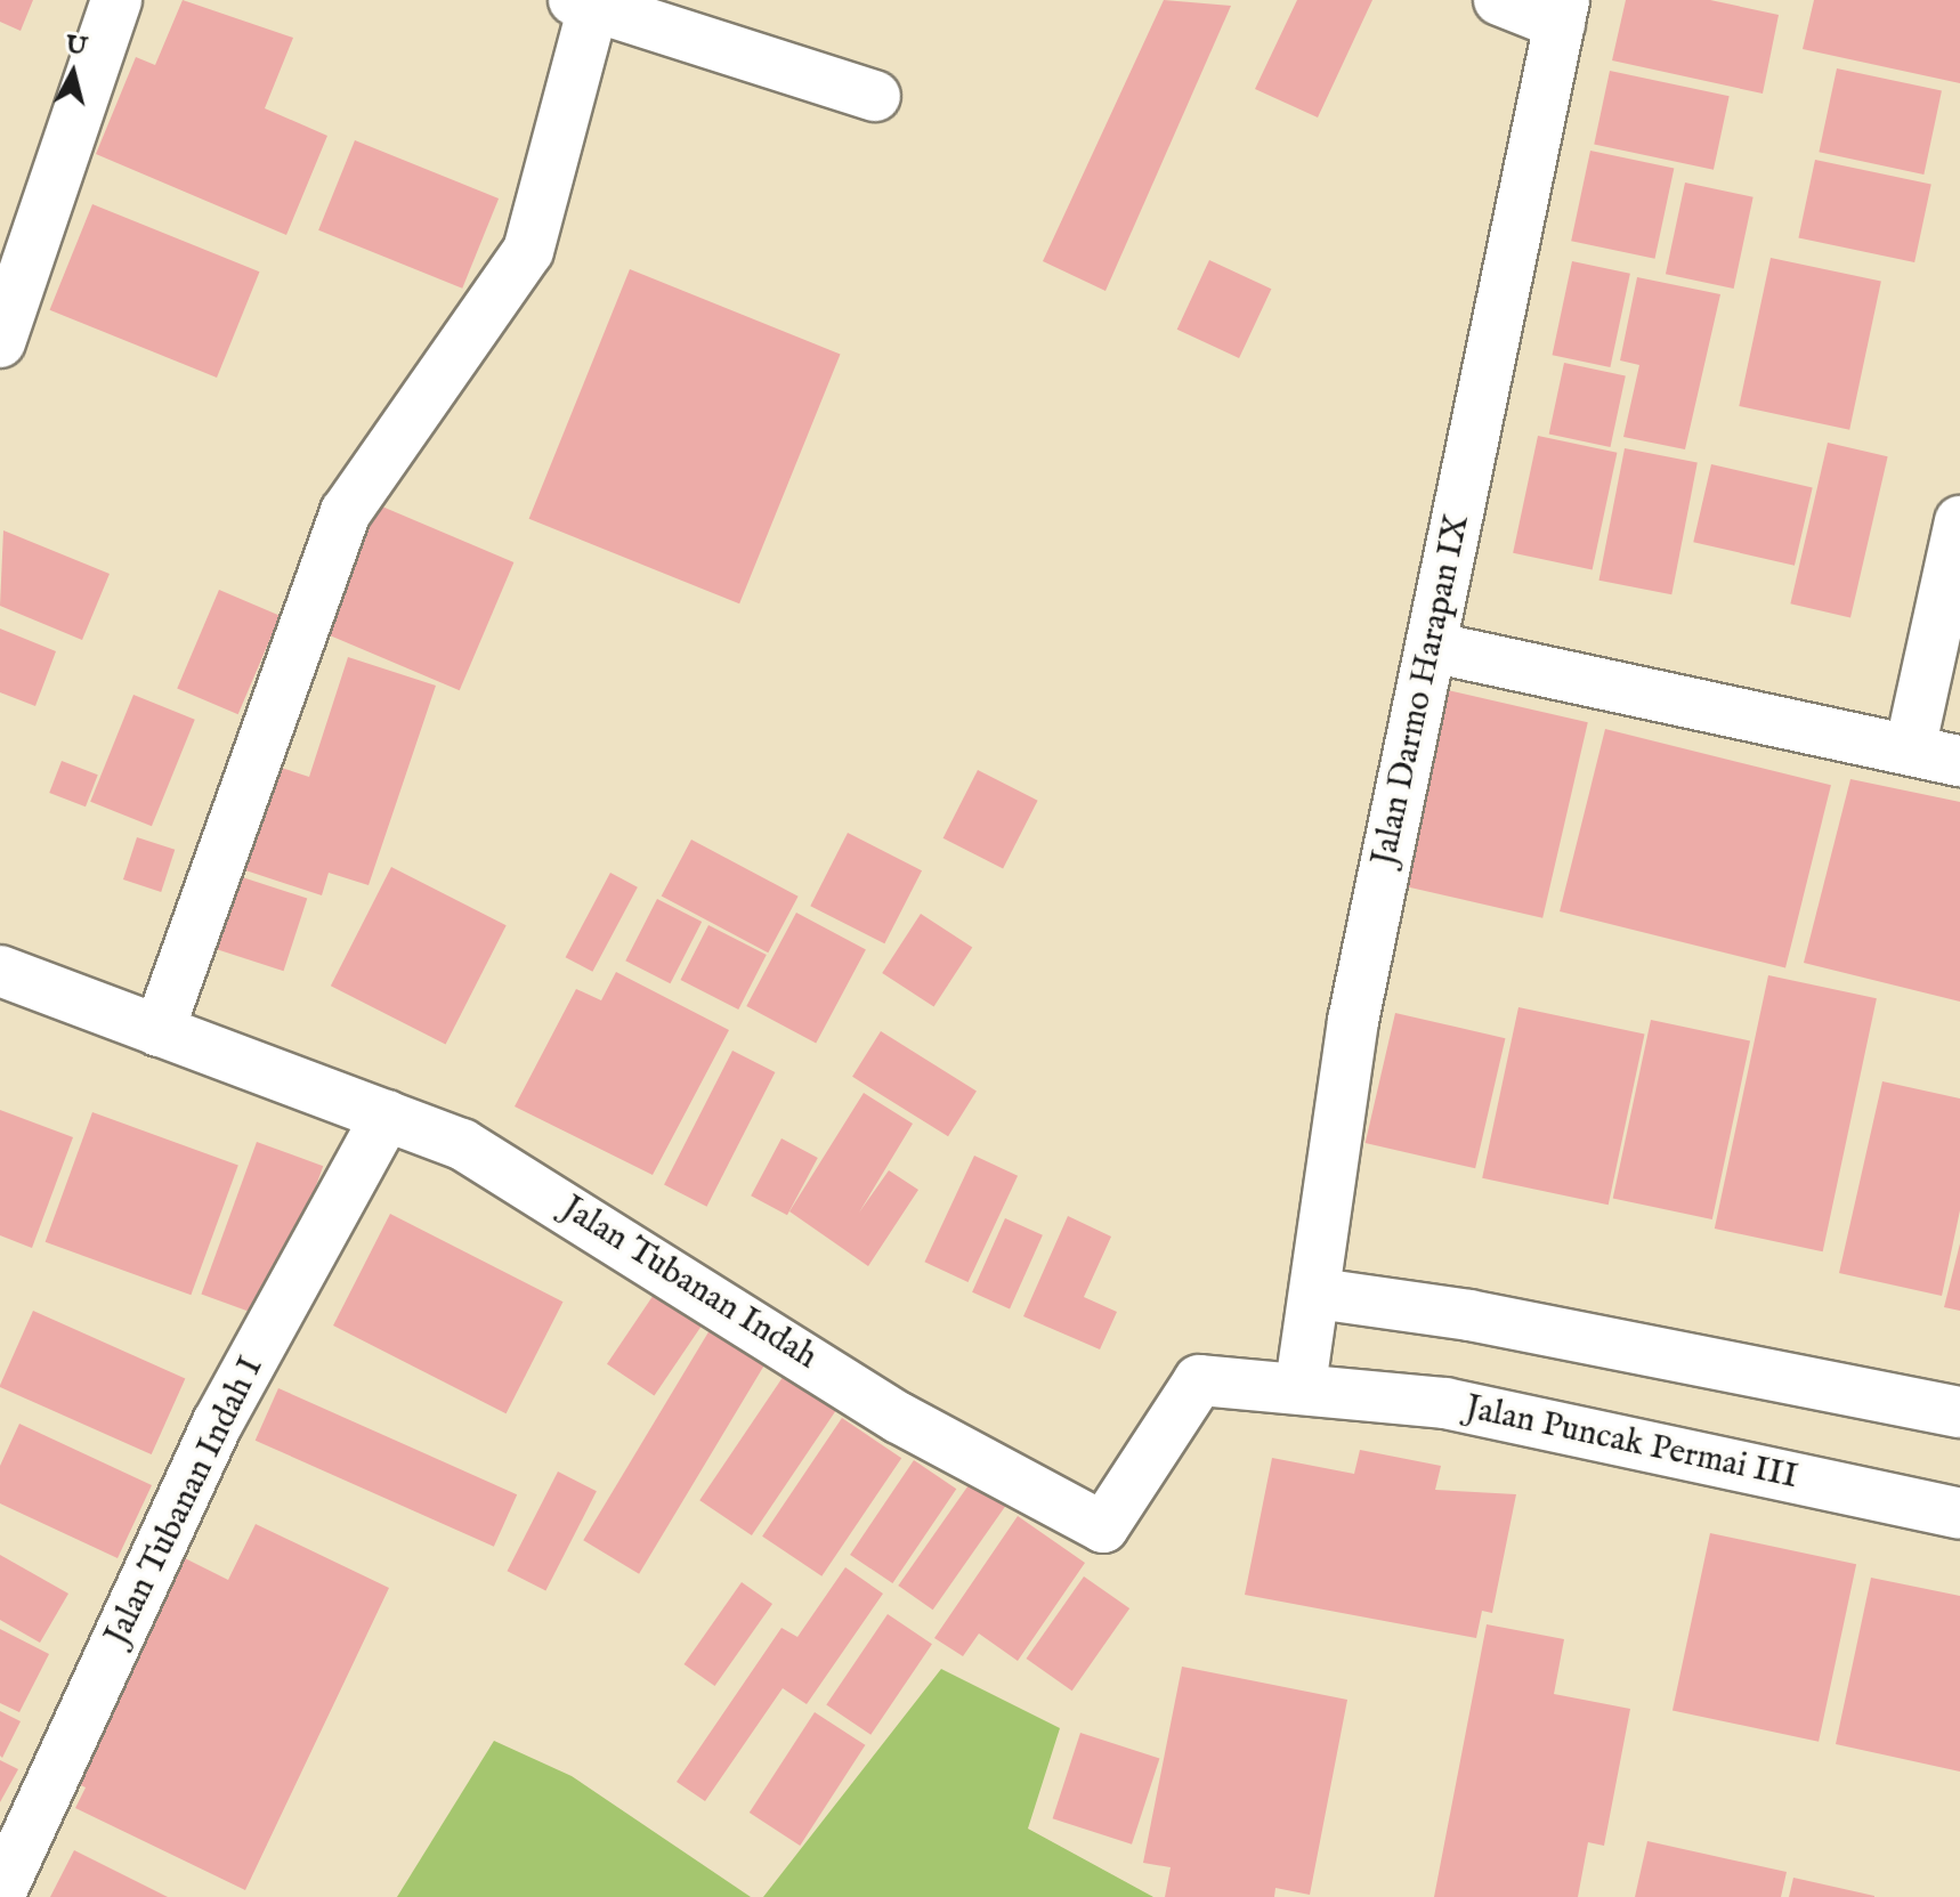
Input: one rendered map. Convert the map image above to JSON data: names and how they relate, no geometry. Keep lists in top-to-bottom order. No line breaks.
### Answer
{"streets":{"street":["Jalan Darmo Harapan IX","Jalan Tubanan Indah","Jalan Puncak Permai III","Jalan Tubanan Indah I"]},"crossings":[["Jalan Darmo Harapan IX","Jalan Tubanan Indah"],["Jalan Darmo Harapan IX","Jalan Puncak Permai III"],["Jalan Tubanan Indah","Jalan Puncak Permai III"],["Jalan Tubanan Indah","Jalan Tubanan Indah I"]],"north":"top"}
